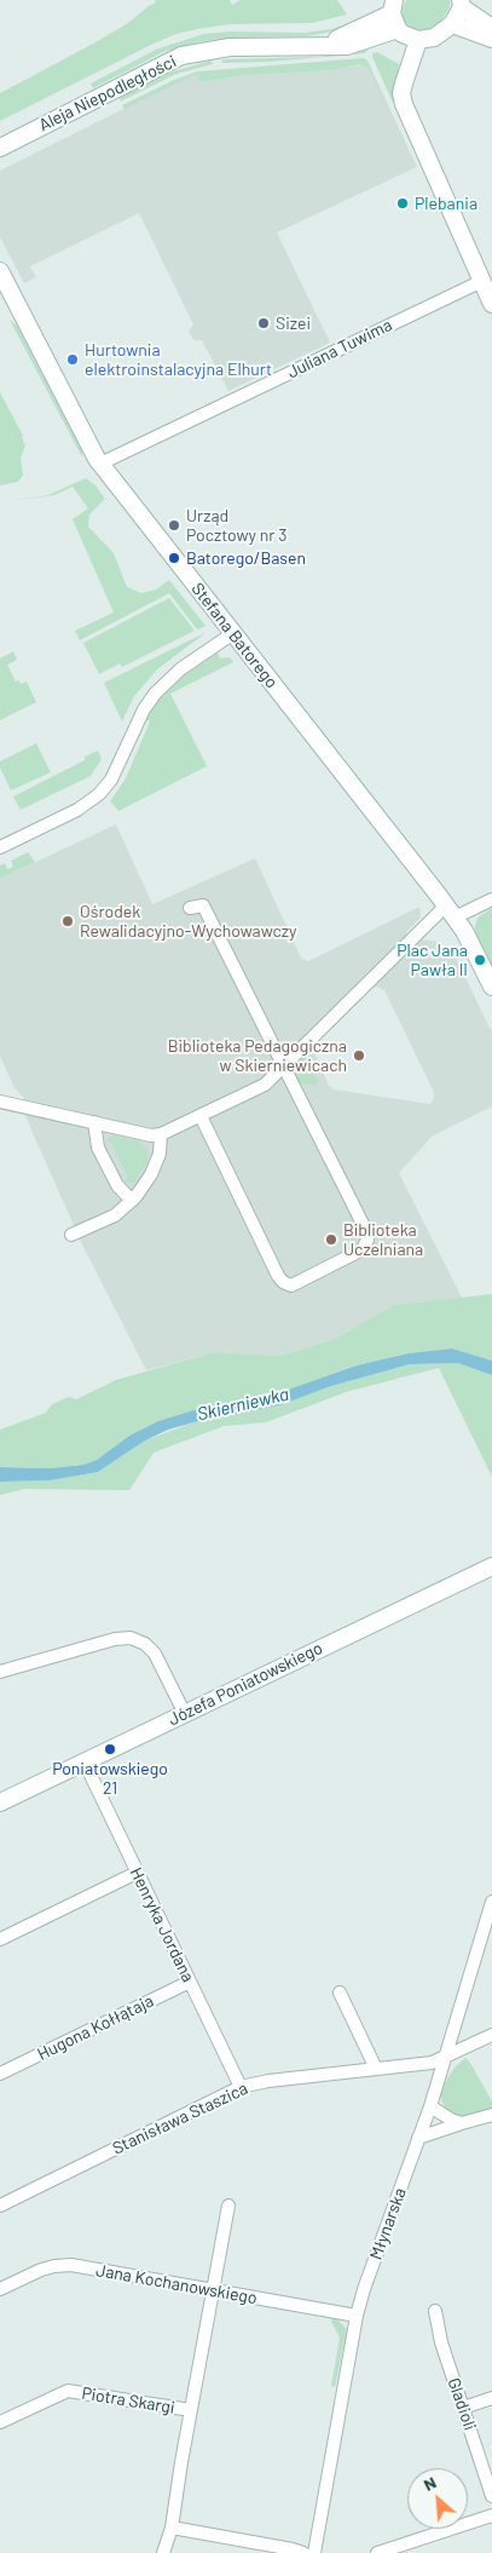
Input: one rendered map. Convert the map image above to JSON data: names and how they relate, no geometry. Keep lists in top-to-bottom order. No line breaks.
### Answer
{"streets":{"street":["Aleja Niepodległości","Juliana Tuwima","Stefana Batorego","Józefa Poniatowskiego","Henryka Jordana","Hugona Kołłątaja","Stanisława Staszica","Młynarska","Jana Kochanowskiego","Piotra Skargi","Gladioli"]},"crossings":[["Juliana Tuwima","Stefana Batorego"],["Józefa Poniatowskiego","Henryka Jordana"],["Henryka Jordana","Hugona Kołłątaja"],["Henryka Jordana","Stanisława Staszica"],["Stanisława Staszica","Młynarska"],["Młynarska","Jana Kochanowskiego"]],"water":["Skierniewka"],"places":["Plebania","Sizei","Hurtownia elektroinstalacyjna Elhurt","Urząd Pocztowy nr 3","Batorego/Basen","Ośrodek Rewalidacyjno-Wychowawczy","Plac Jana Pawła II","Biblioteka Pedagogiczna w Skierniewicach","Biblioteka Uczelniana","Poniatowskiego 21"],"north":"top left"}
